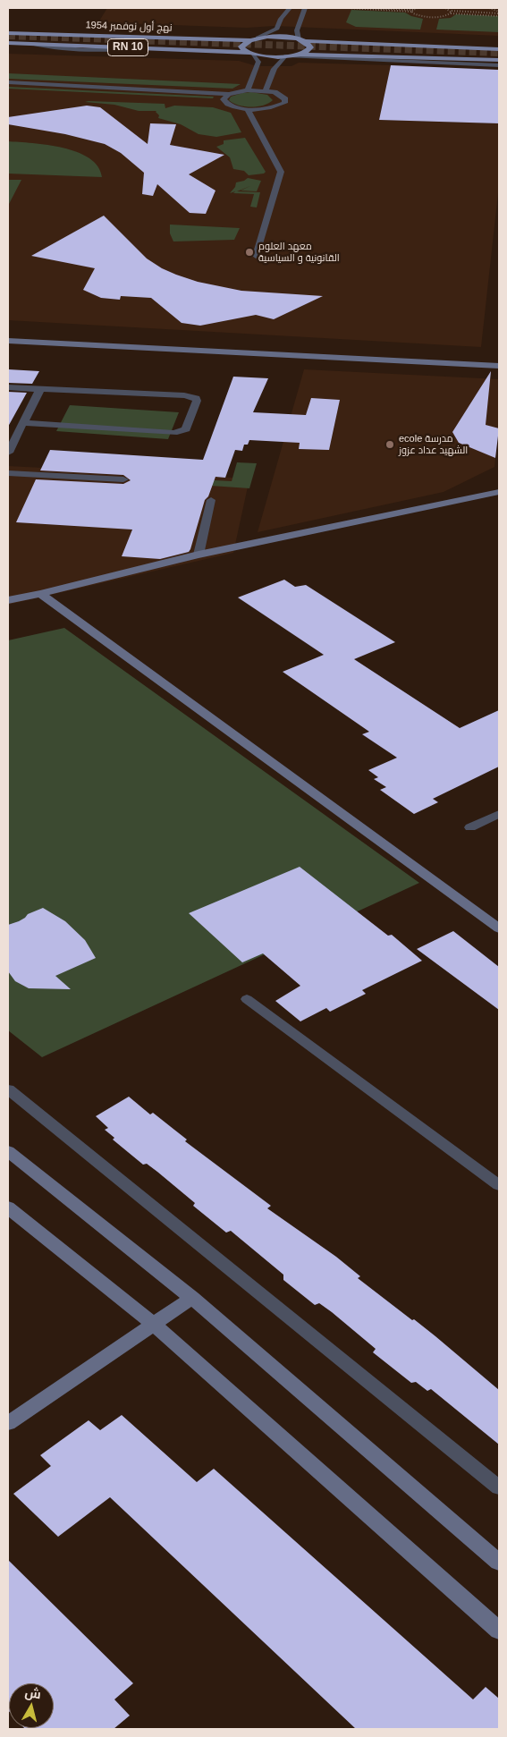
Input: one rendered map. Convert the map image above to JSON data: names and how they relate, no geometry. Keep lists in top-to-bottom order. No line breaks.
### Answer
{"streets":{"main road":["نهج أول نوفمبر 1954","RN 10"]},"places":["معهد العلوم القانونية و السياسية","ecole مدرسة الشهيد عداد عزوز"],"north":"top"}
